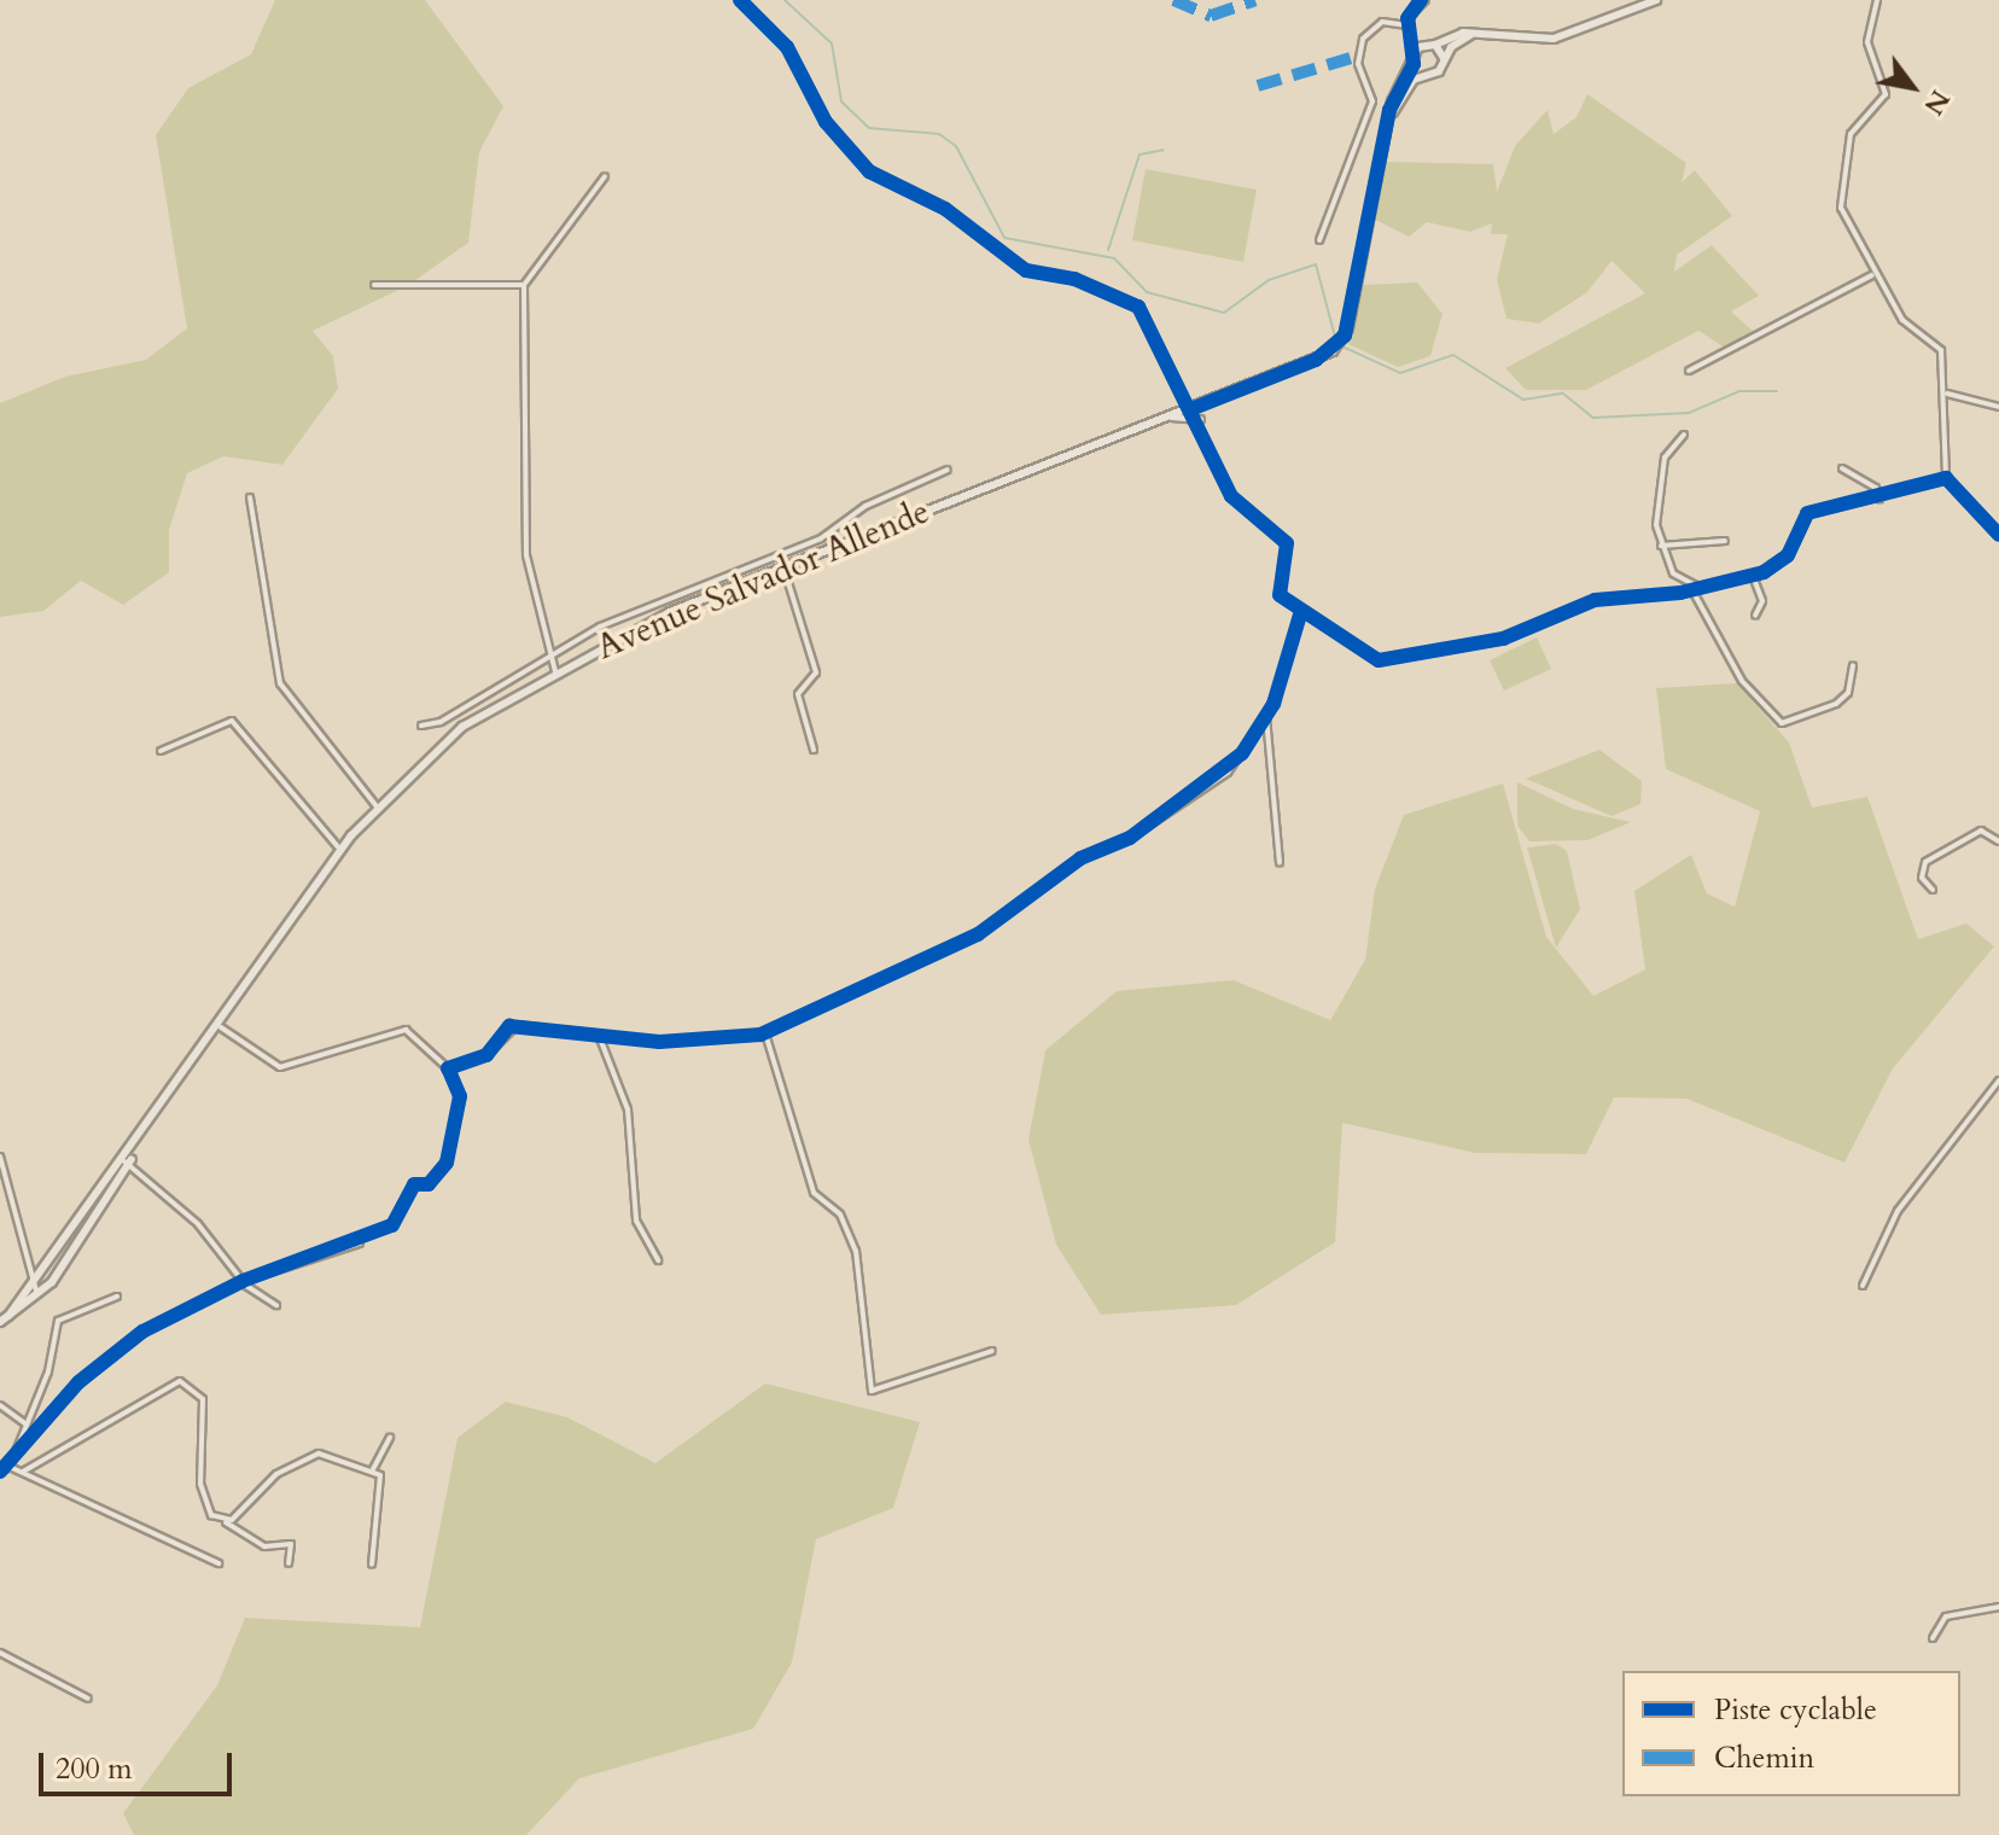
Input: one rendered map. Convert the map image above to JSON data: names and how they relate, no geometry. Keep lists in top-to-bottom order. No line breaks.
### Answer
{"streets":{"main road":["Avenue Salvador Allende"]},"legend":["Piste cyclable","Chemin"],"scale_bar":"200 m","north":"bottom right"}
